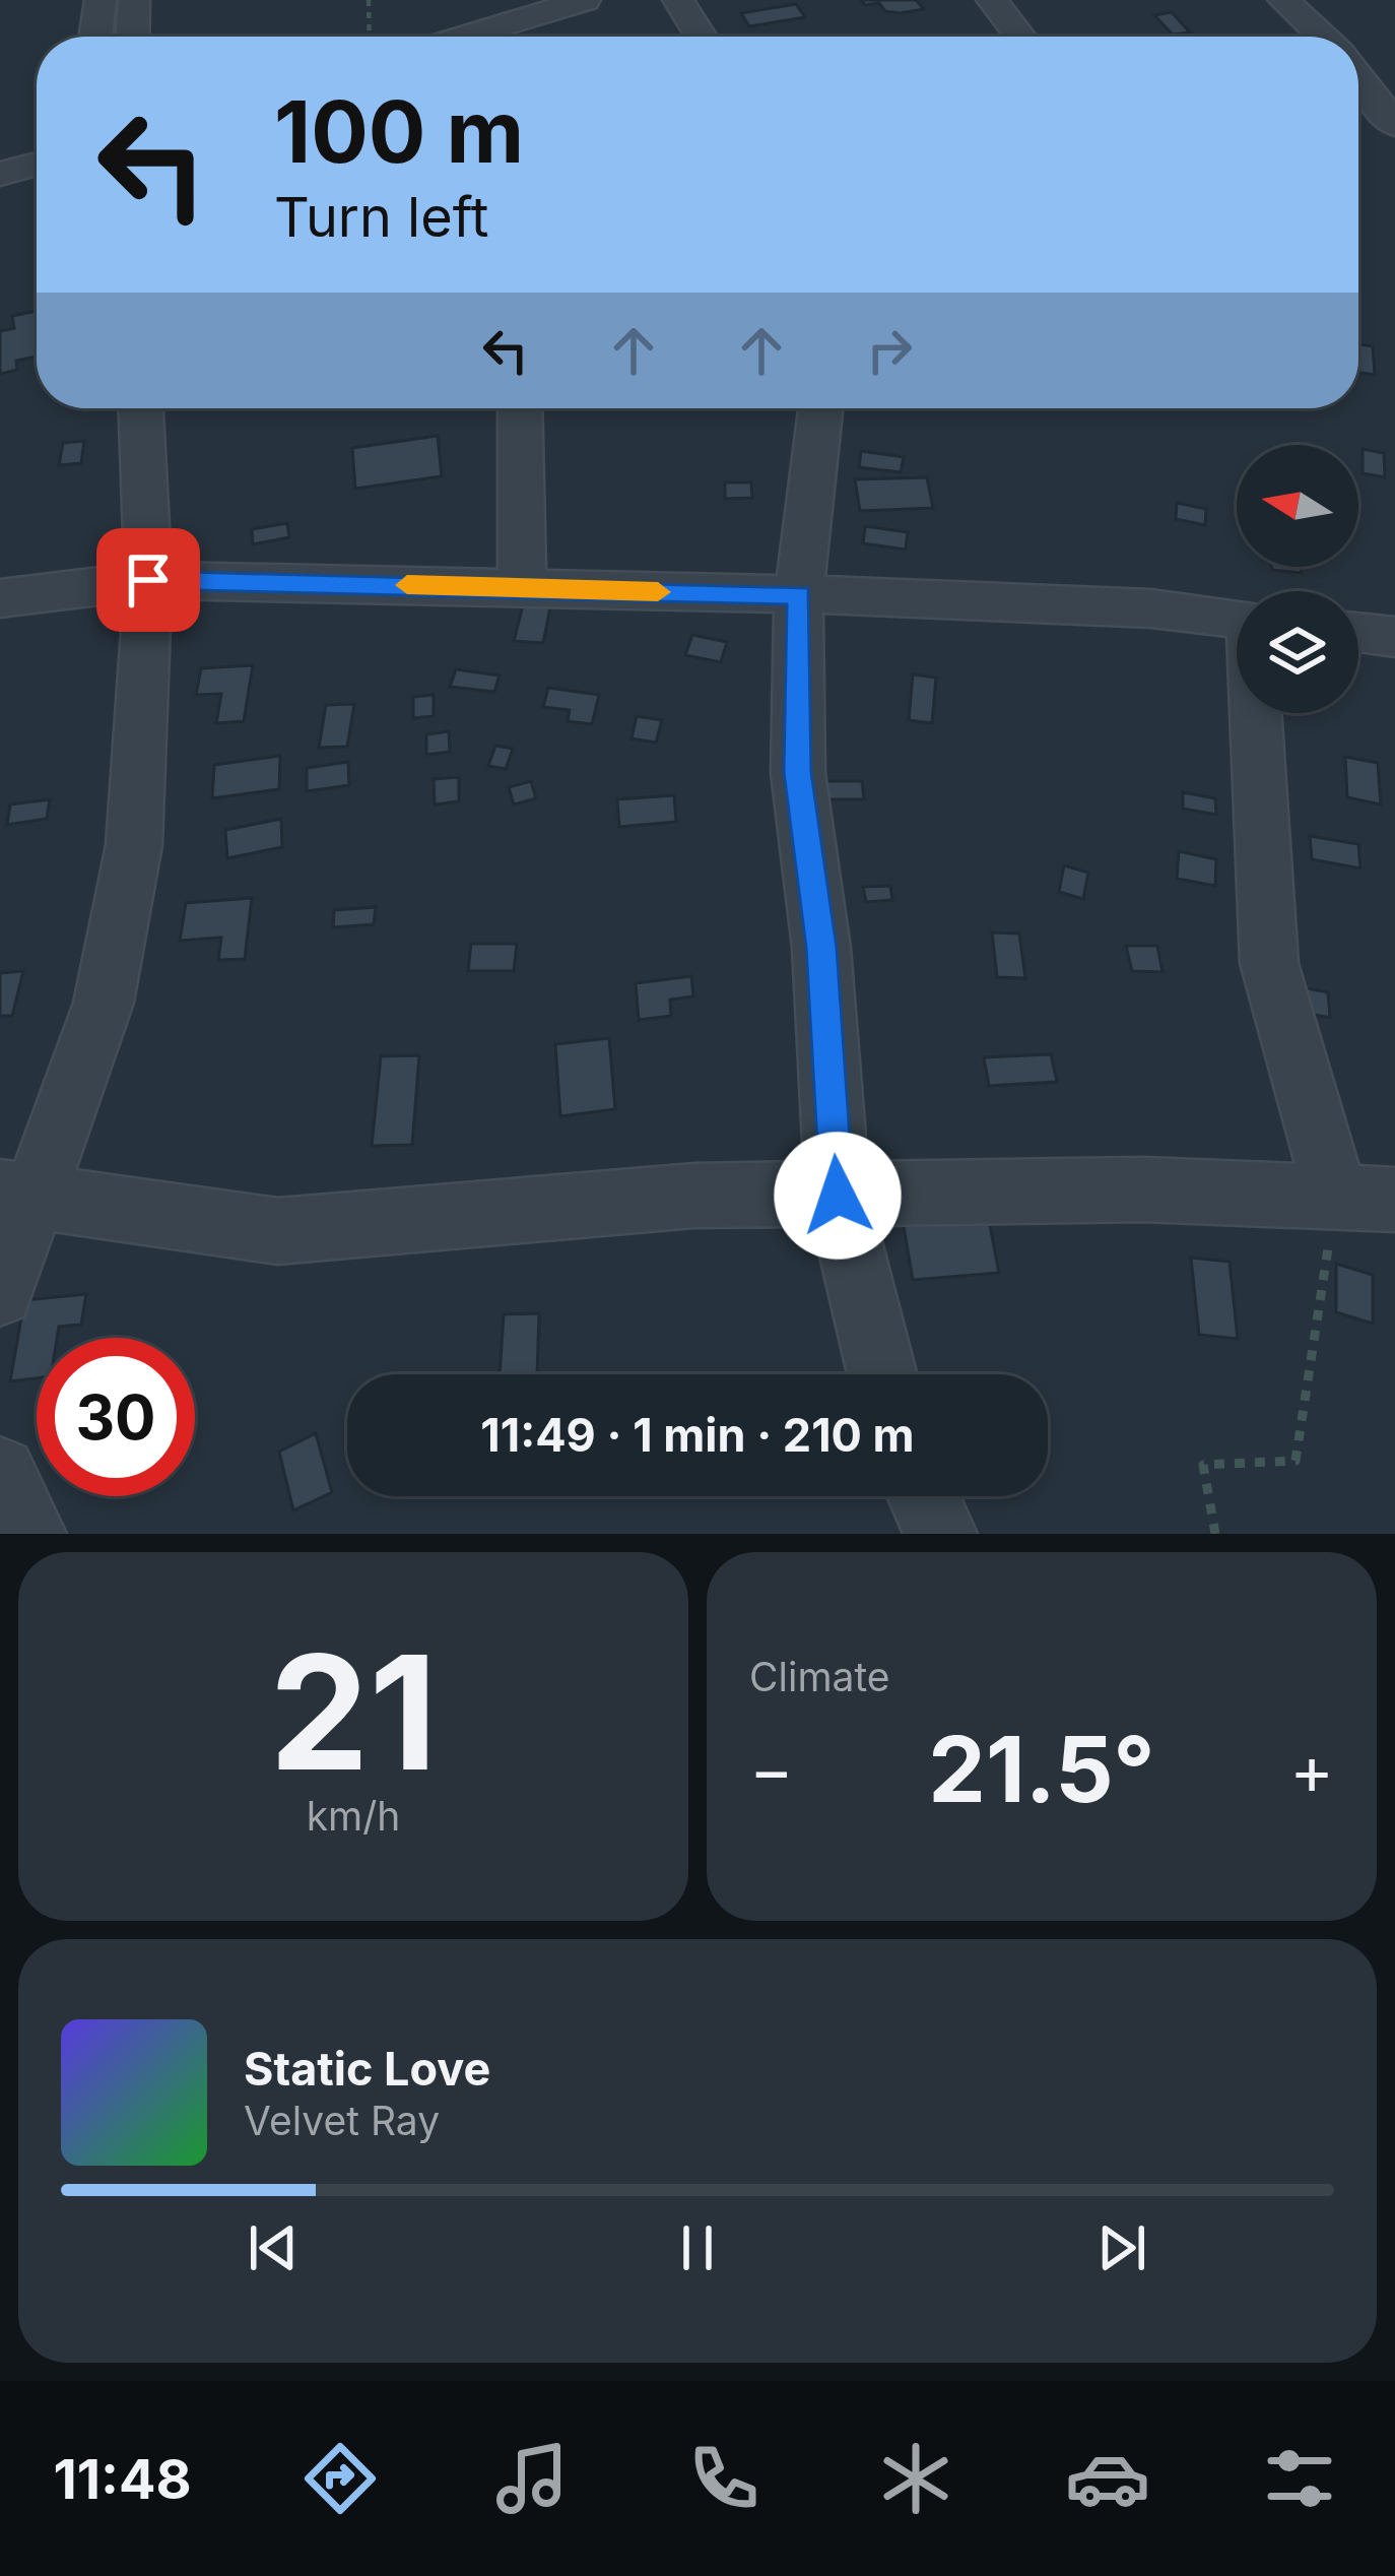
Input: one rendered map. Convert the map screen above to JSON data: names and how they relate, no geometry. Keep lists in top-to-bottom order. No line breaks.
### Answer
{"north":"left","page":{"turn":["100 m","Turn left"],"limit":"30","trip":"11:49 · 1 min · 210 m","tile":[["21","km/h"],"Climate"],"heat":["−","21.5°","+"],"song":["Static Love","Velvet Ray"],"tabs":"11:48"}}
